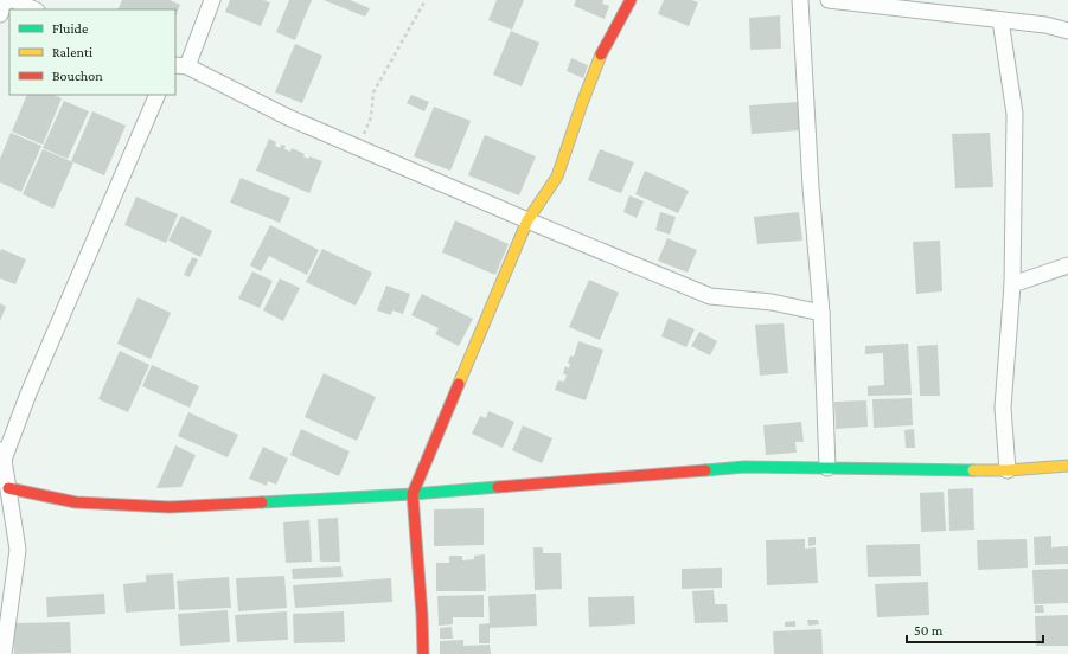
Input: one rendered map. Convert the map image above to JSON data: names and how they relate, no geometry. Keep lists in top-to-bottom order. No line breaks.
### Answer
{"legend":["Fluide","Ralenti","Bouchon"],"scale_bar":"50 m"}
